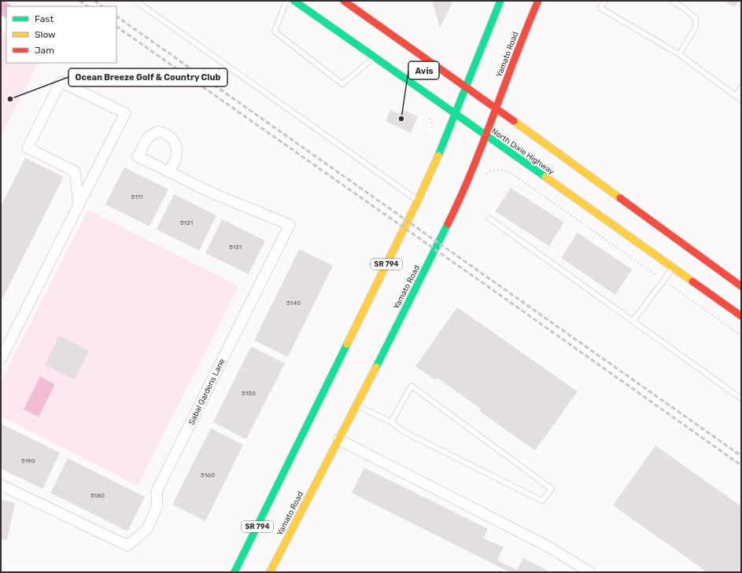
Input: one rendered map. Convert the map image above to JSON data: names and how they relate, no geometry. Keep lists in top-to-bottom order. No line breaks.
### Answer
{"streets":{"main road":["Yamato Road","North Dixie Highway","SR 794"],"street":["Sabal Gardens Lane"]},"crossings":[["Yamato Road","North Dixie Highway"],["North Dixie Highway","SR 794"]],"places":["Ocean Breeze Golf & Country Club","Avis"],"house_numbers":["5111","5121","5131","5140","5130","5190","5160","5180"],"legend":["Fast","Slow","Jam"]}
